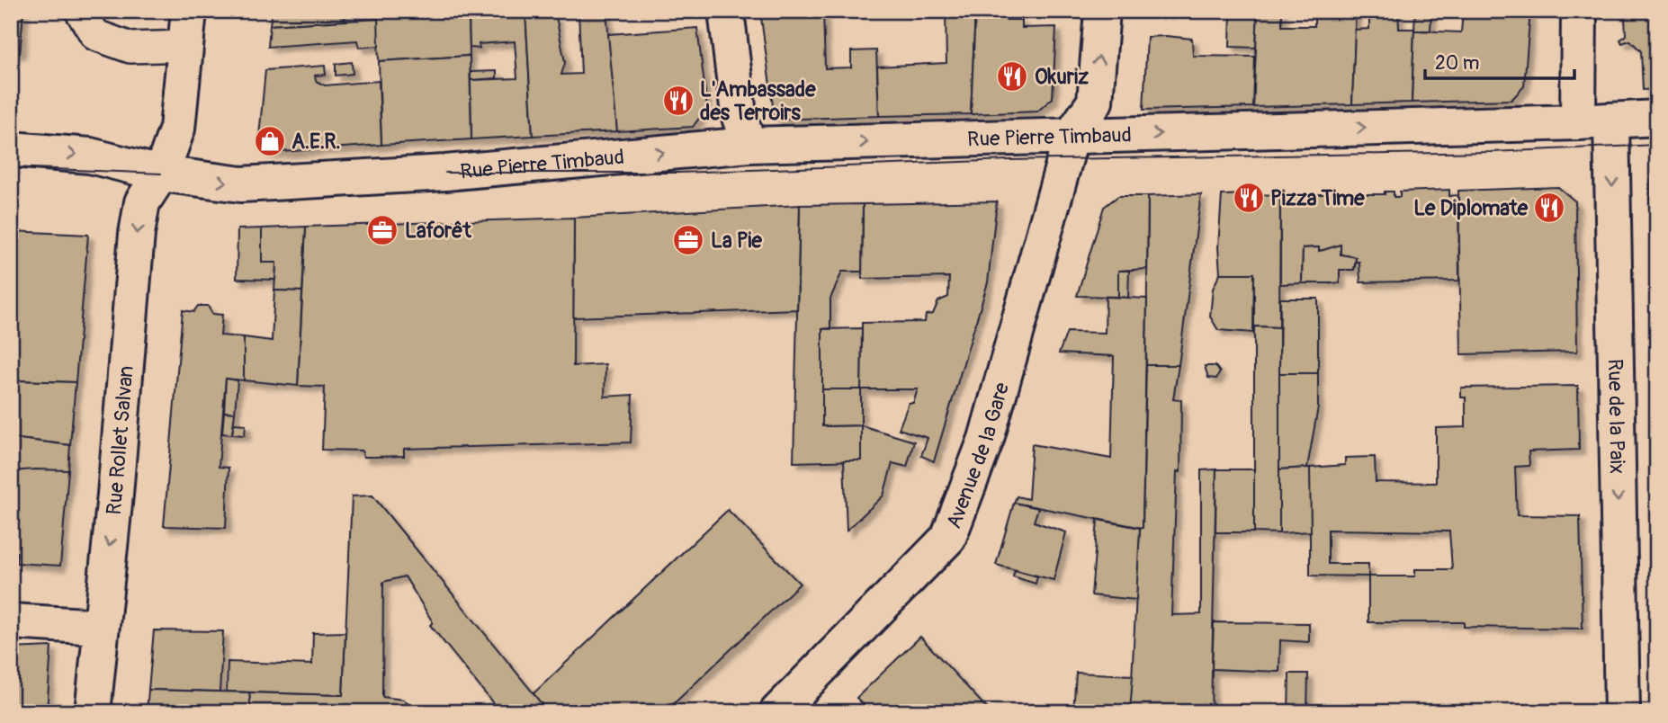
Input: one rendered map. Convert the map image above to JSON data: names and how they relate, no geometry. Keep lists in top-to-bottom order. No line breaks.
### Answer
{"streets":{"street":["Rue Pierre Timbaud","Rue de la Paix","Rue Rollet Salvan","Avenue de la Gare"]},"crossings":[["Rue Pierre Timbaud","Rue de la Paix"],["Rue Pierre Timbaud","Rue Rollet Salvan"],["Rue Pierre Timbaud","Avenue de la Gare"]],"one_way":["Rue Pierre Timbaud","Rue de la Paix","Rue Rollet Salvan"],"places":{"restaurant":["Okuriz","L'Ambassade des Terroirs","Pizza Time","Le Diplomate"],"shop":["A.E.R."],"office":["Laforêt","La Pie"]},"scale_bar":"20 m"}
